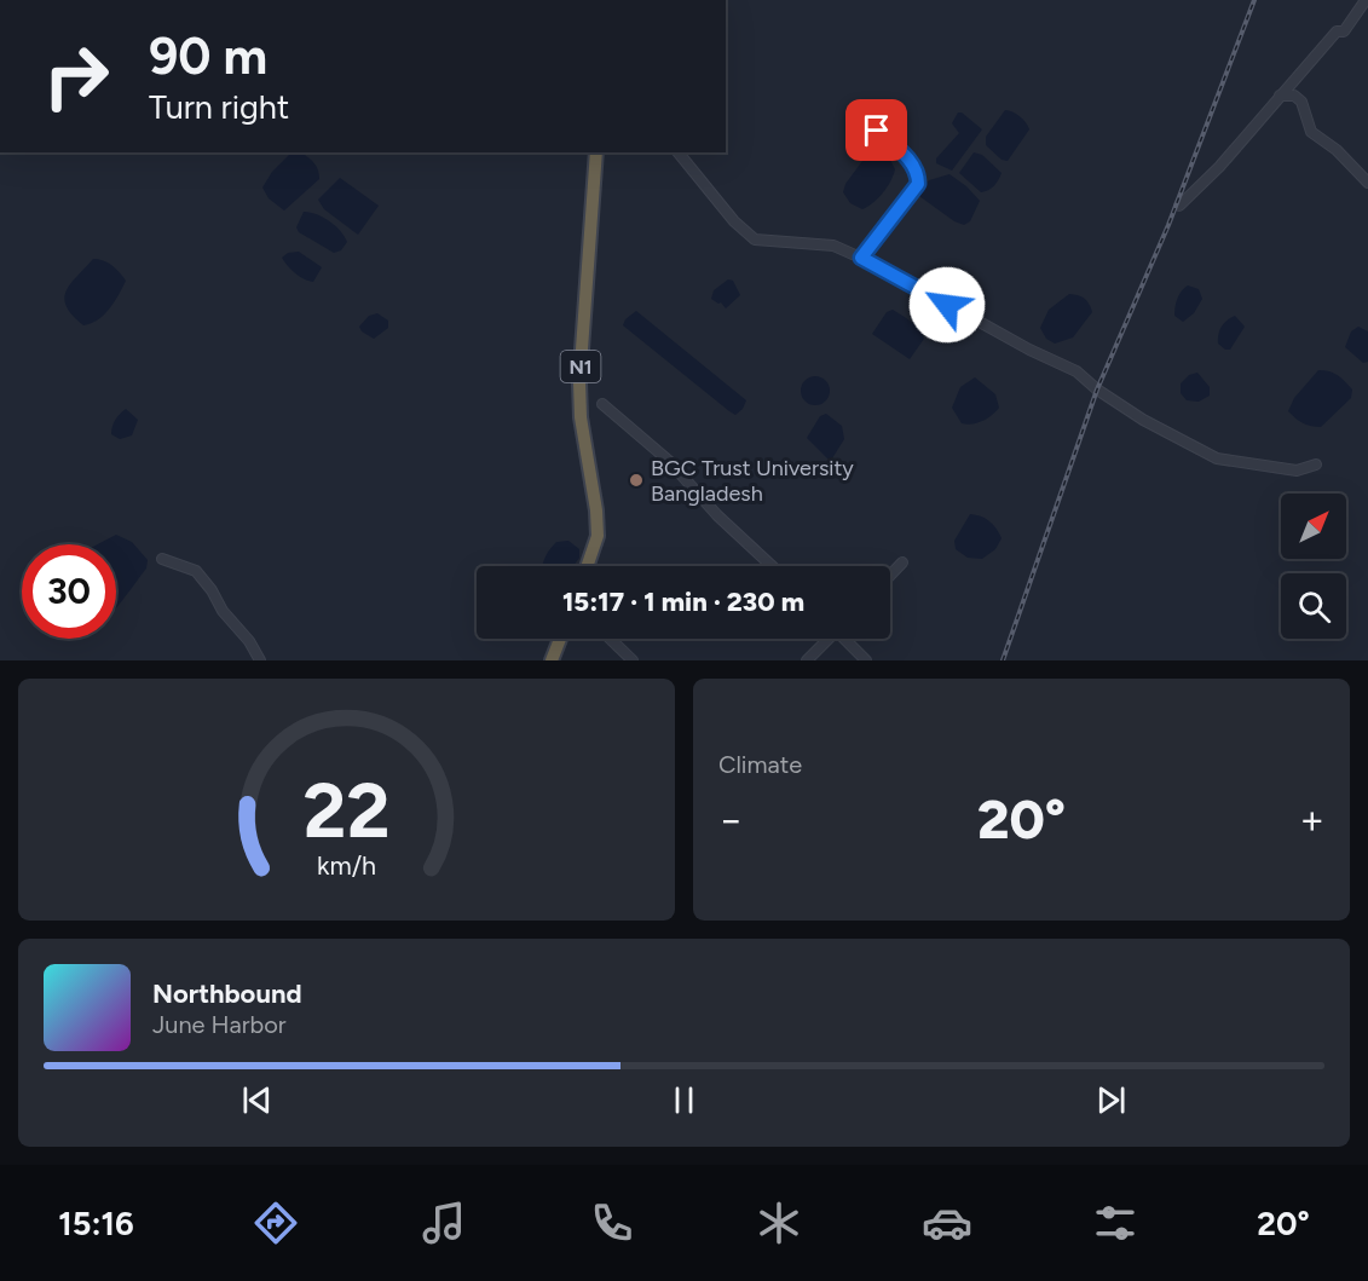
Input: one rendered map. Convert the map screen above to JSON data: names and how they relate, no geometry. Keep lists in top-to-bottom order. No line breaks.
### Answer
{"streets":{"highway":["N1"]},"places":["BGC Trust University Bangladesh"],"north":"top right","page":{"turn":["90 m","Turn right"],"limit":"30","trip":"15:17 · 1 min · 230 m","tile":"Climate","heat":["−","20°","+"],"song":["Northbound","June Harbor"],"tabs":["15:16","20°"],"gauge":["22","km/h"]}}
